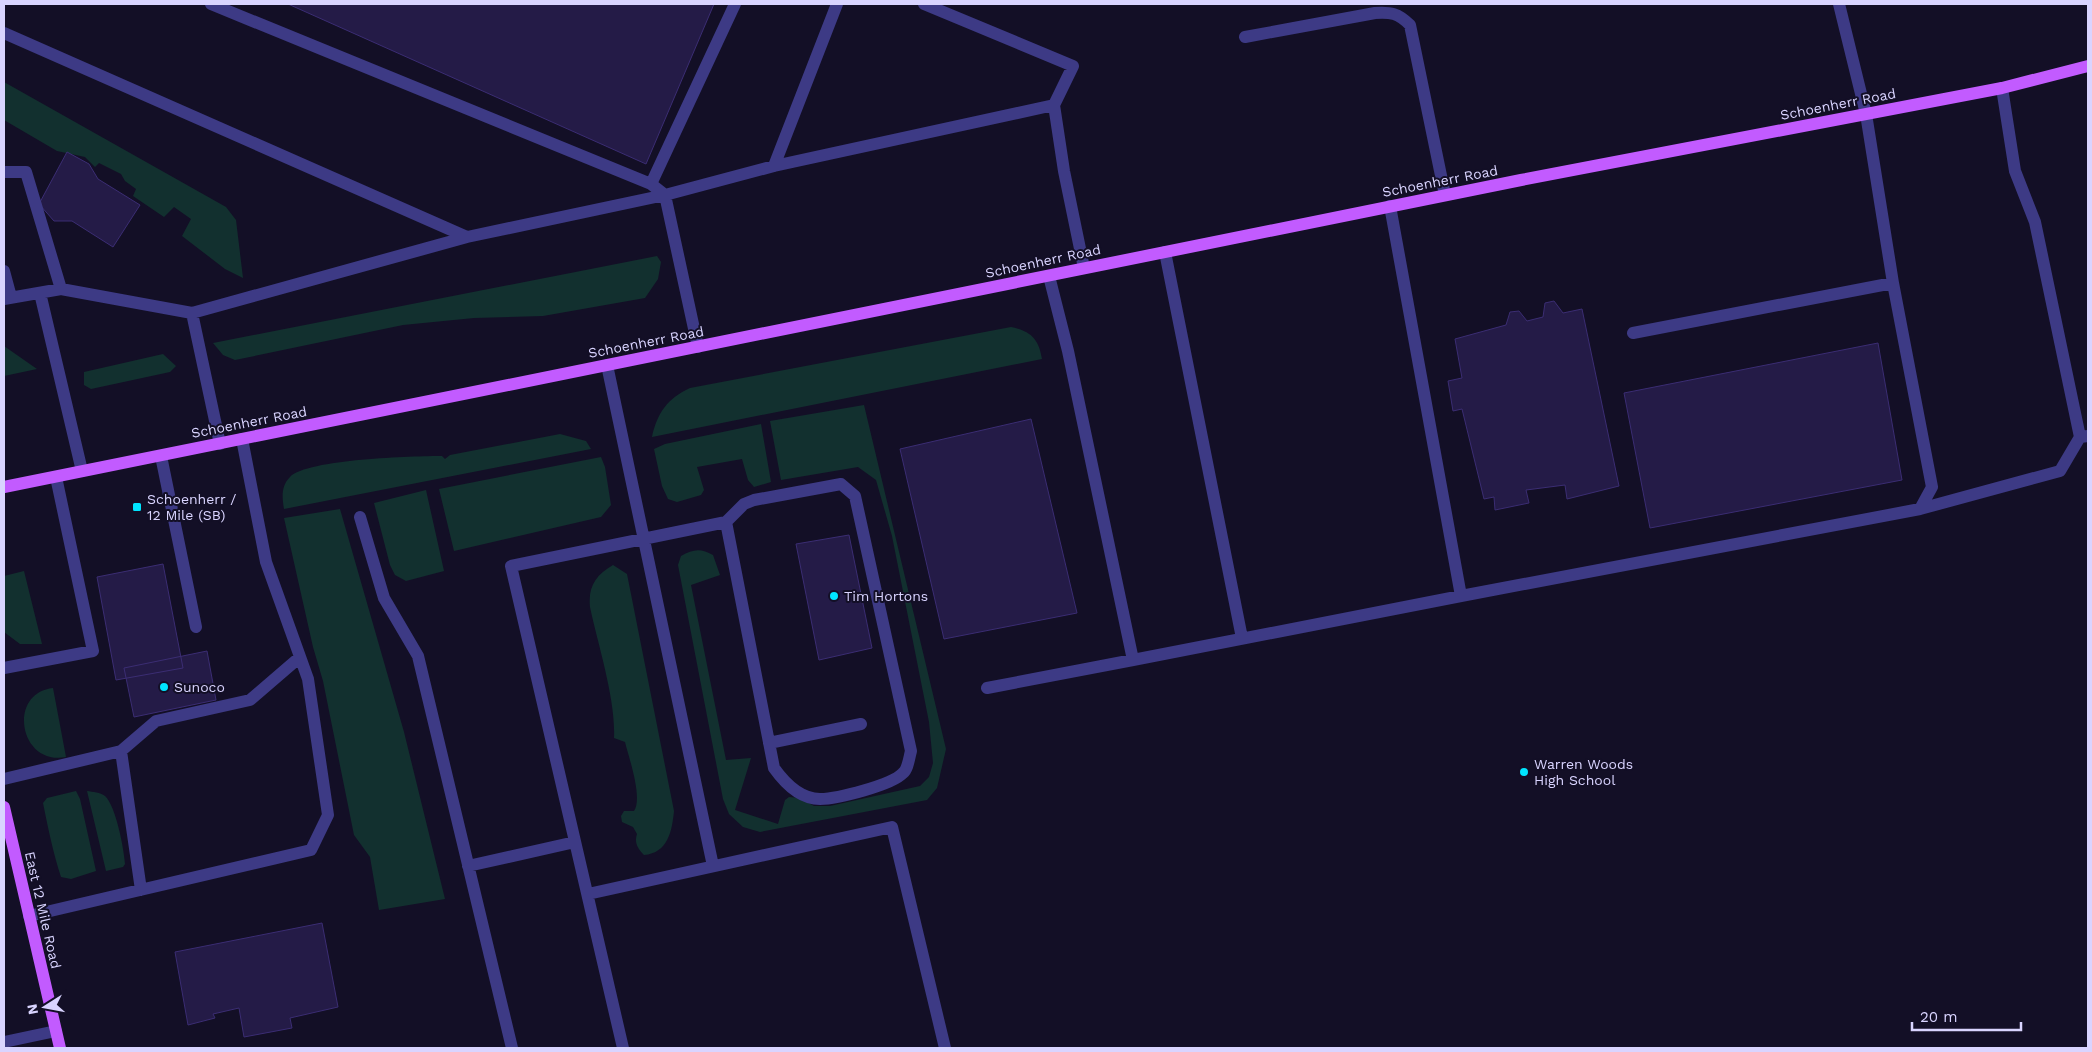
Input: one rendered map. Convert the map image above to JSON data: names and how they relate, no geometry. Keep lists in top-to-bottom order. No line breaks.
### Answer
{"streets":{"main road":["Schoenherr Road","East 12 Mile Road"]},"places":{"transit":["Schoenherr / 12 Mile (SB)"],"other":["Tim Hortons","Sunoco","Warren Woods High School"]},"scale_bar":"20 m","north":"left"}
